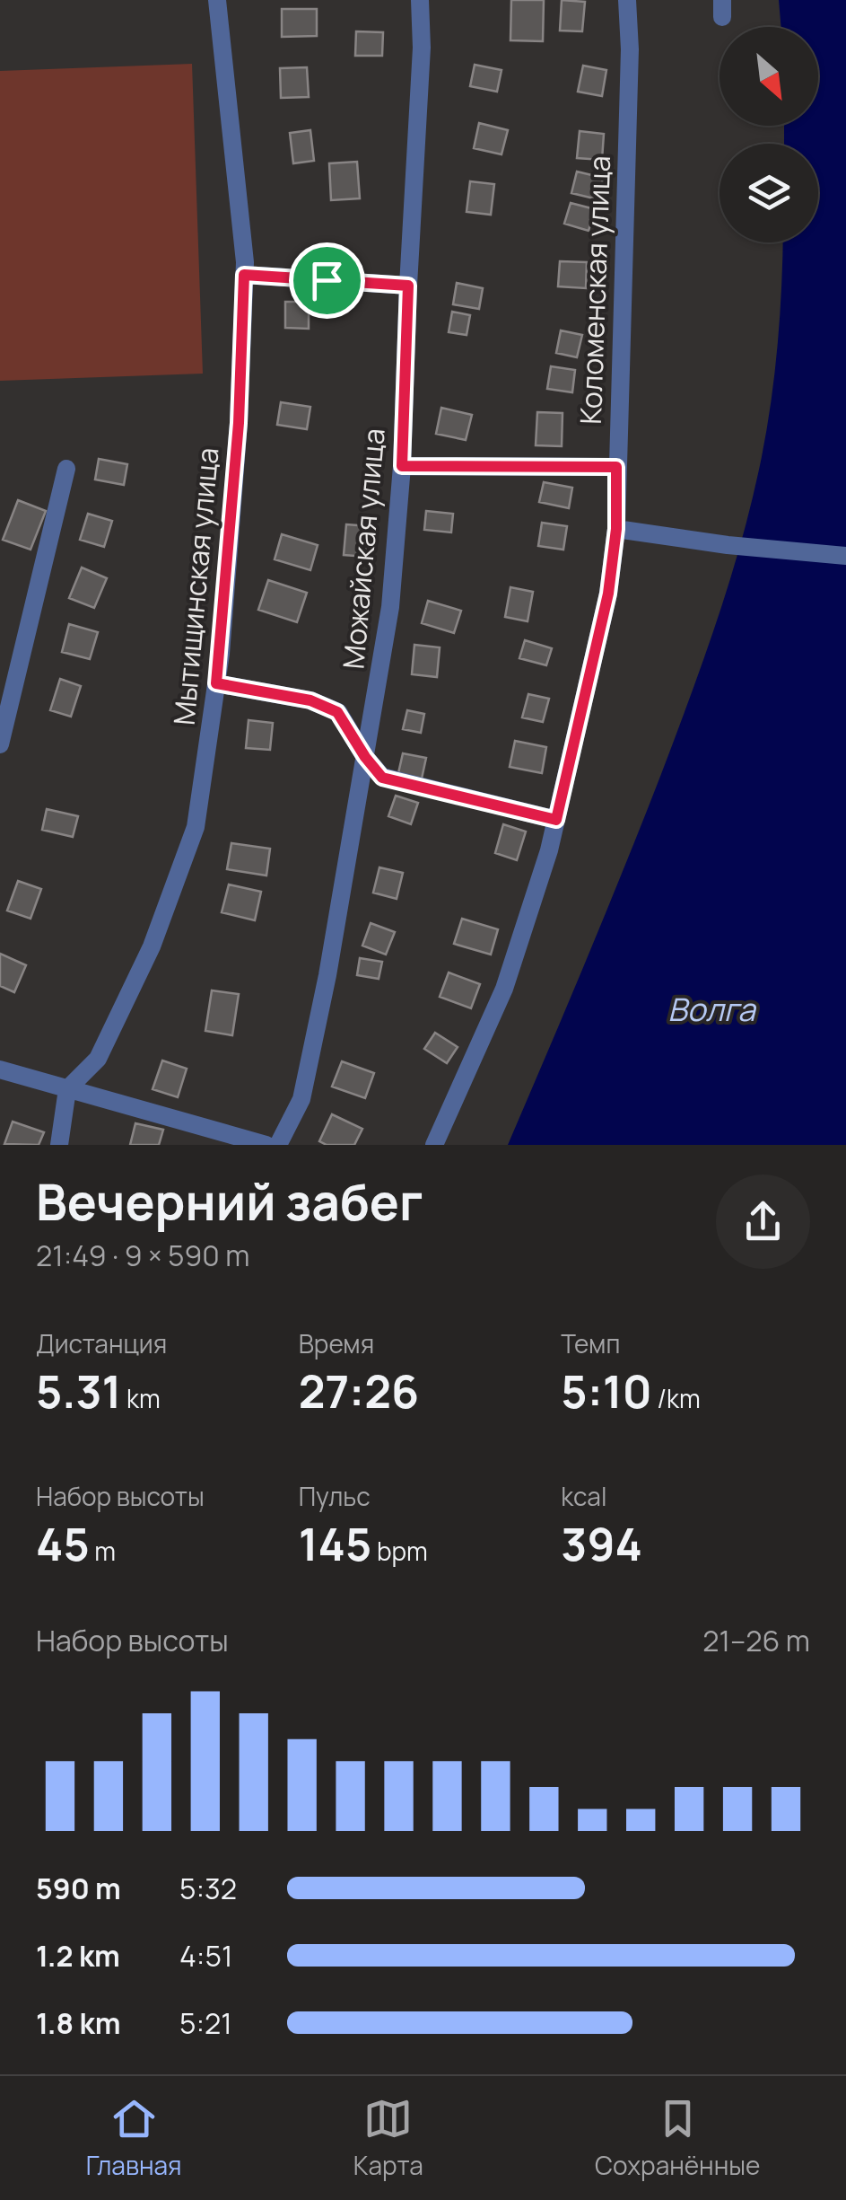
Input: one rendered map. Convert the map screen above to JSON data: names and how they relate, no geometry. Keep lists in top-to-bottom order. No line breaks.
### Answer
{"streets":{"street":["Коломенская улица","Можайская улица","Мытищинская улица"]},"water":["Волга"],"north":"bottom right","page":{"heading":["Вечерний забег","21:49 · 9 × 590 m"],"stats":[["Дистанция","5.31 km"],["Время","27:26"],["Темп","5:10 /km"],["Набор высоты","45 m"],["Пульс","145 bpm"],["kcal","394"]],"chart":["Набор высоты","21–26 m"],"list":[{"name":"590 m","note":"5:32"},{"name":"1.2 km","note":"4:51"},{"name":"1.8 km","note":"5:21"}],"tabs":["Главная","Карта","Сохранённые"]}}
